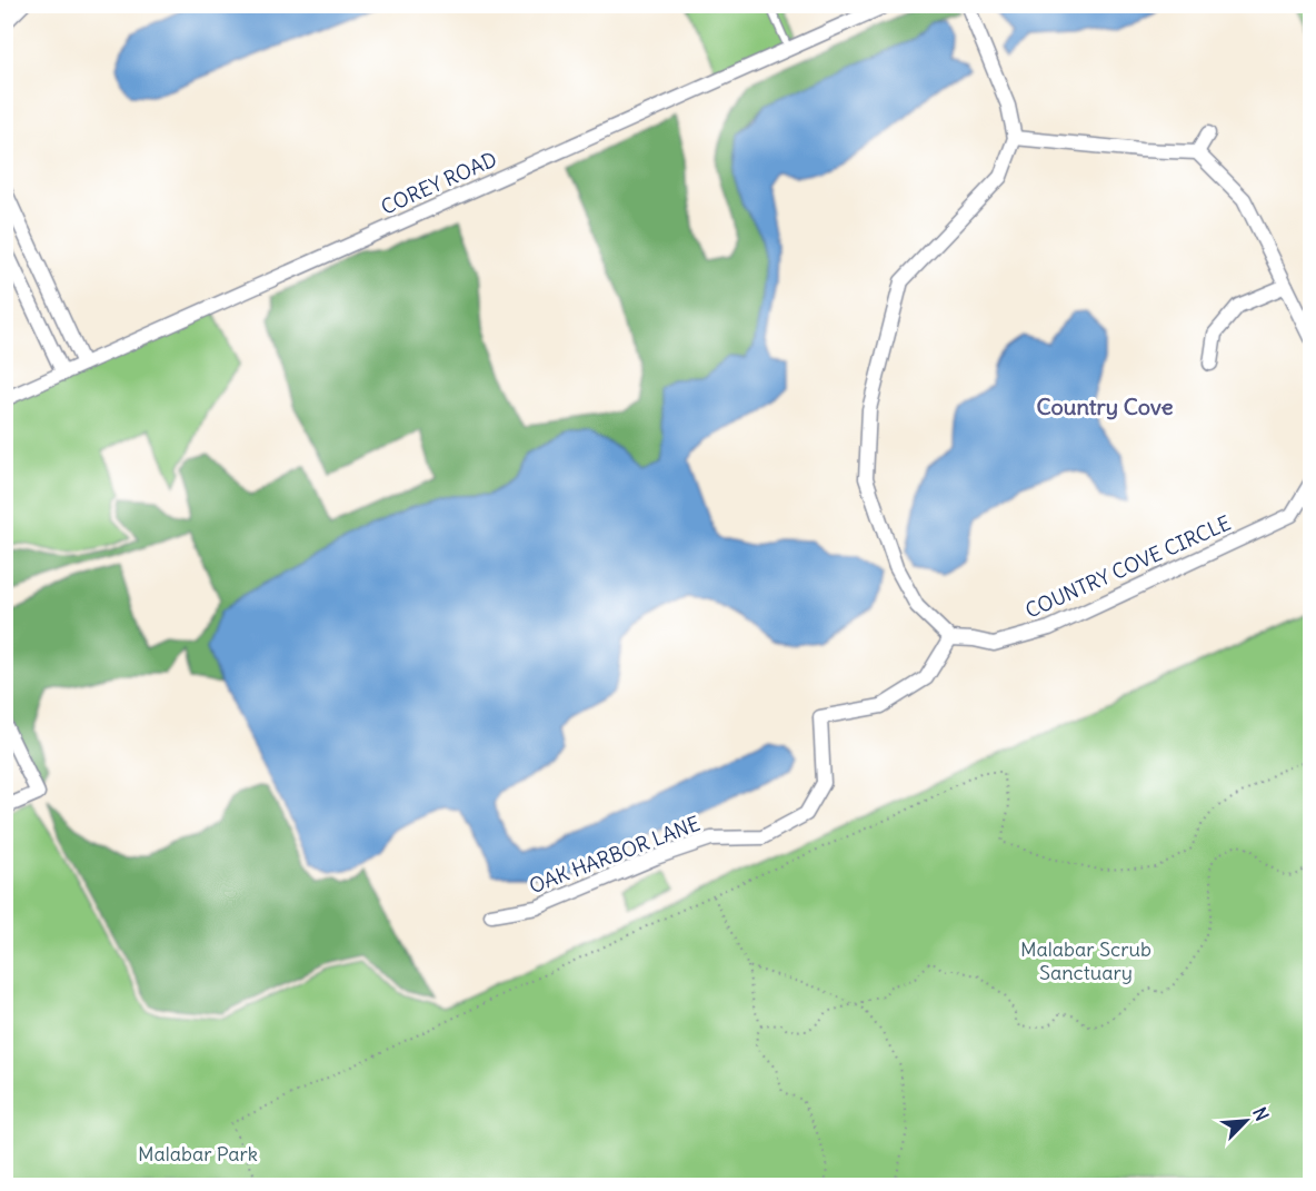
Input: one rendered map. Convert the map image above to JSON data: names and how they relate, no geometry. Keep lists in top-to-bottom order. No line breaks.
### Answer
{"streets":{"street":["COREY ROAD","COUNTRY COVE CIRCLE","OAK HARBOR LANE"]},"crossings":[["COUNTRY COVE CIRCLE","OAK HARBOR LANE"]],"districts":["Country Cove"],"parks":["Malabar Scrub Sanctuary","Malabar Park"],"north":"top right"}
